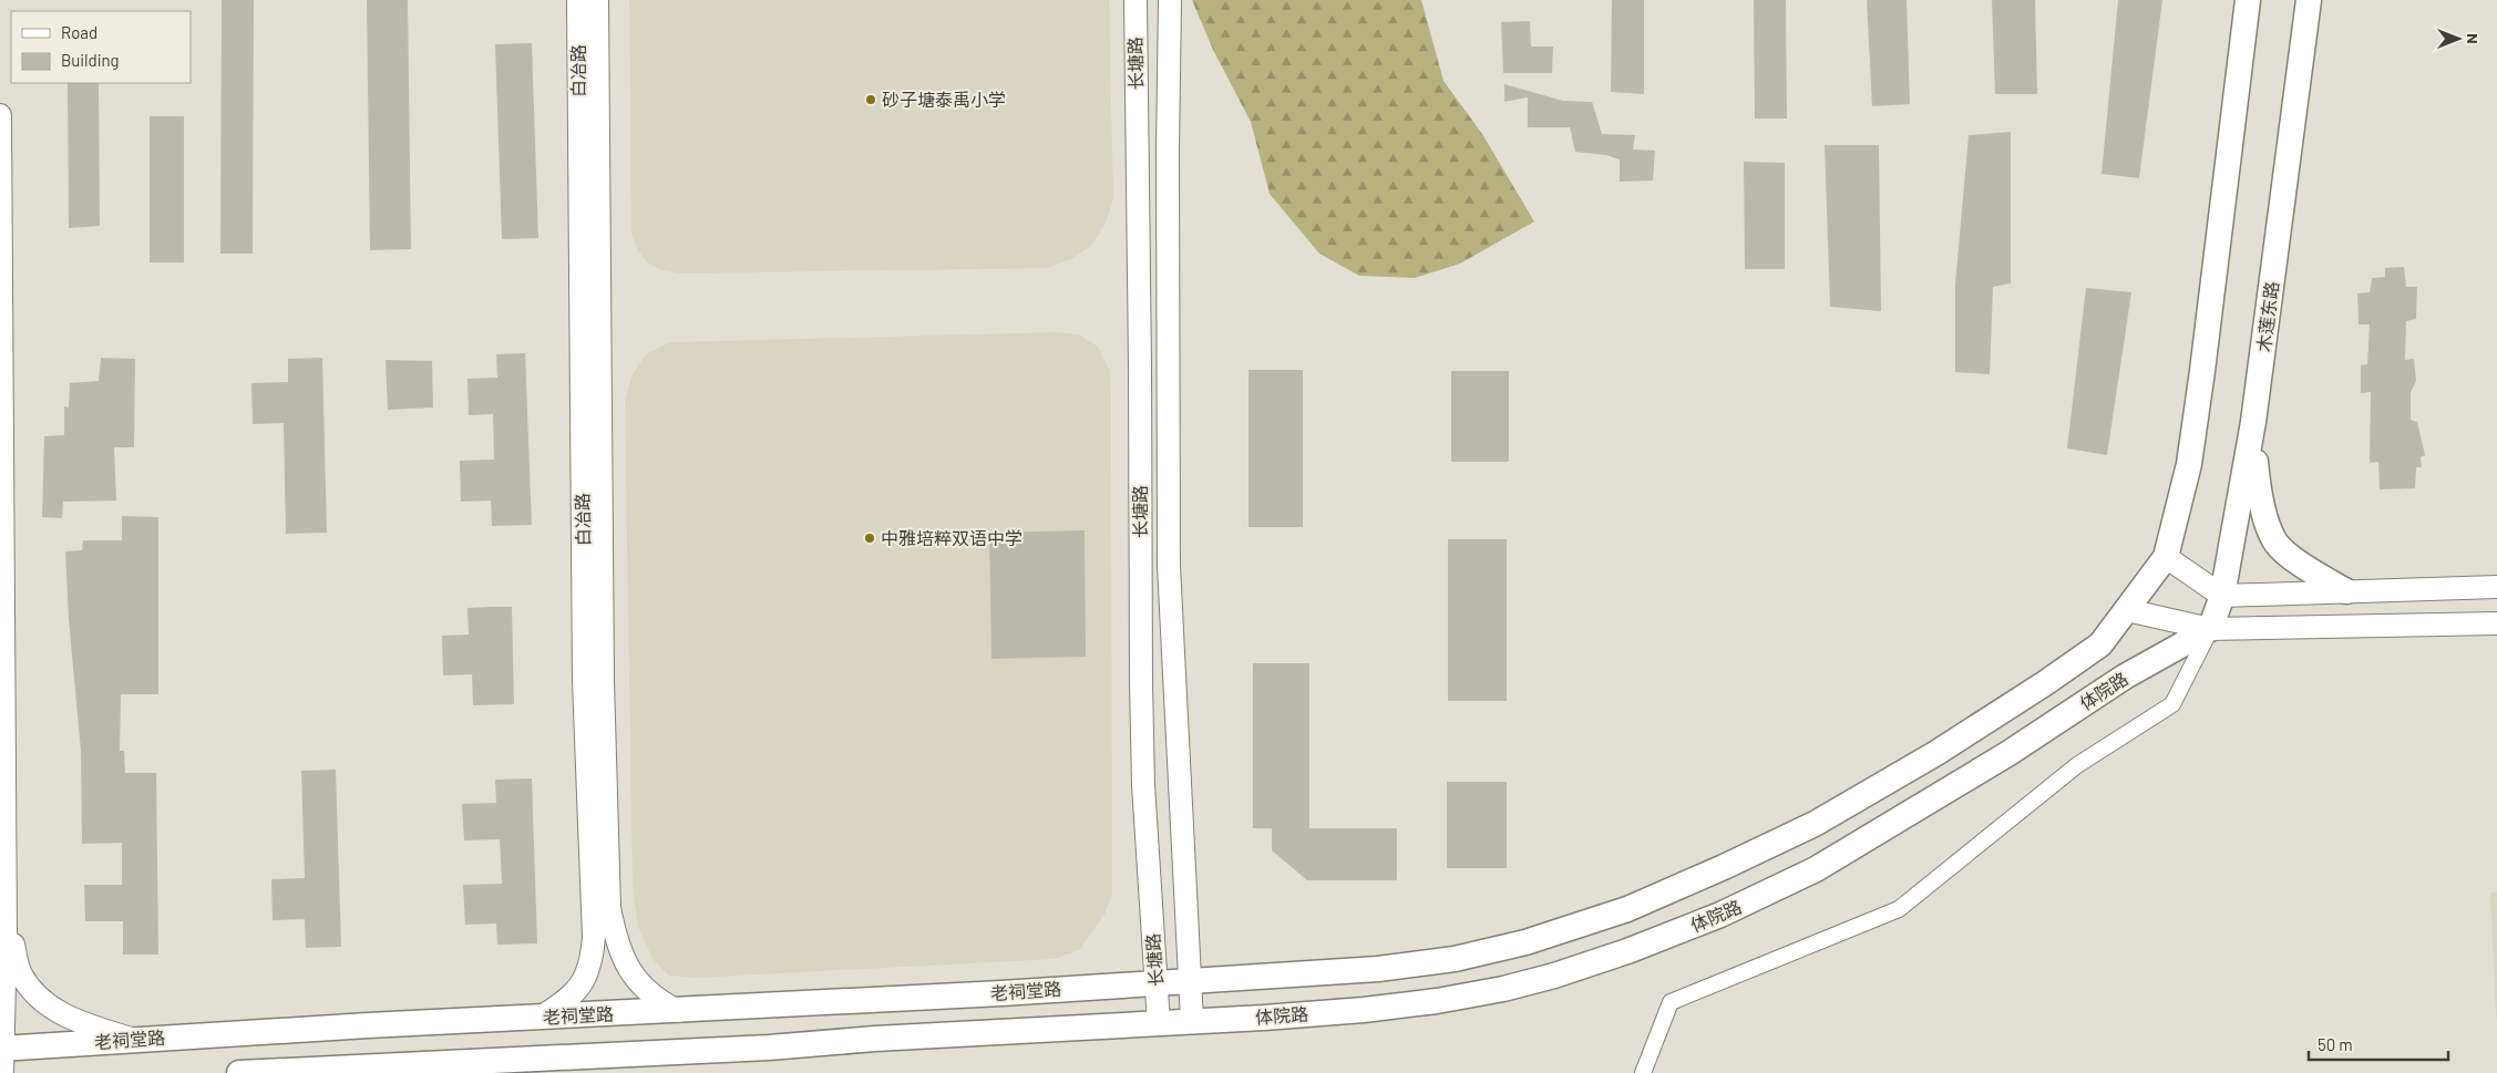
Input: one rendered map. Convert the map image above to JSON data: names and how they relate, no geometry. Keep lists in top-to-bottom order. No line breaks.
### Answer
{"streets":{"main road":["木莲东路","体院路","老祠堂路"],"street":["长塘路","白冶路"]},"crossings":[["长塘路","体院路"],["长塘路","老祠堂路"],["白冶路","老祠堂路"],["木莲东路","体院路"]],"places":["砂子塘泰禹小学","中雅培粹双语中学"],"legend":["Road","Building"],"scale_bar":"50 m","north":"right"}
